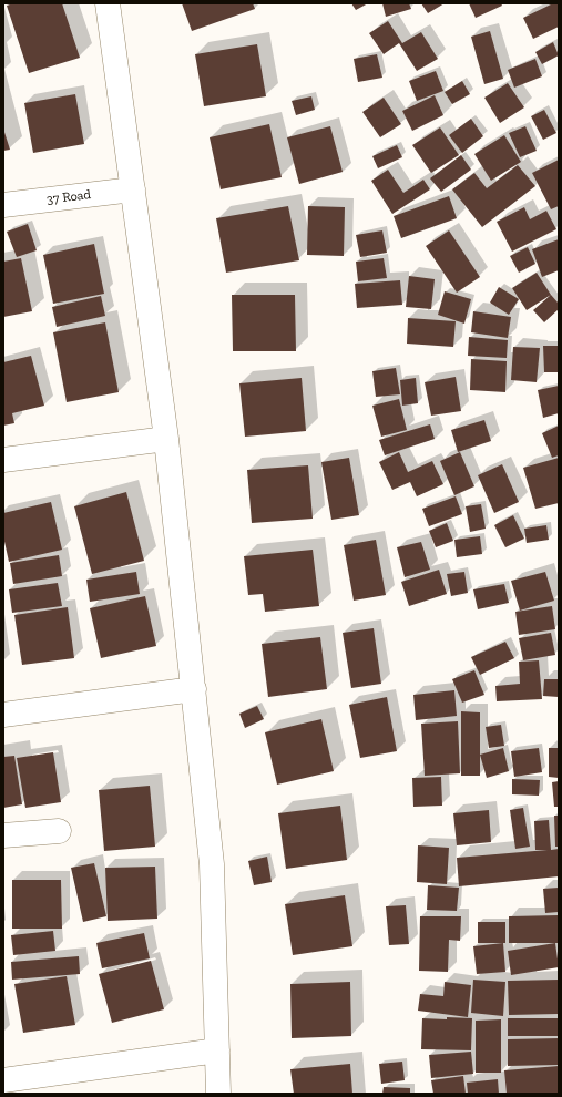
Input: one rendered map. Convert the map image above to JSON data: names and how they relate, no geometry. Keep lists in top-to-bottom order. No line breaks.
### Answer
{"streets":{"street":["37 Road"]}}
